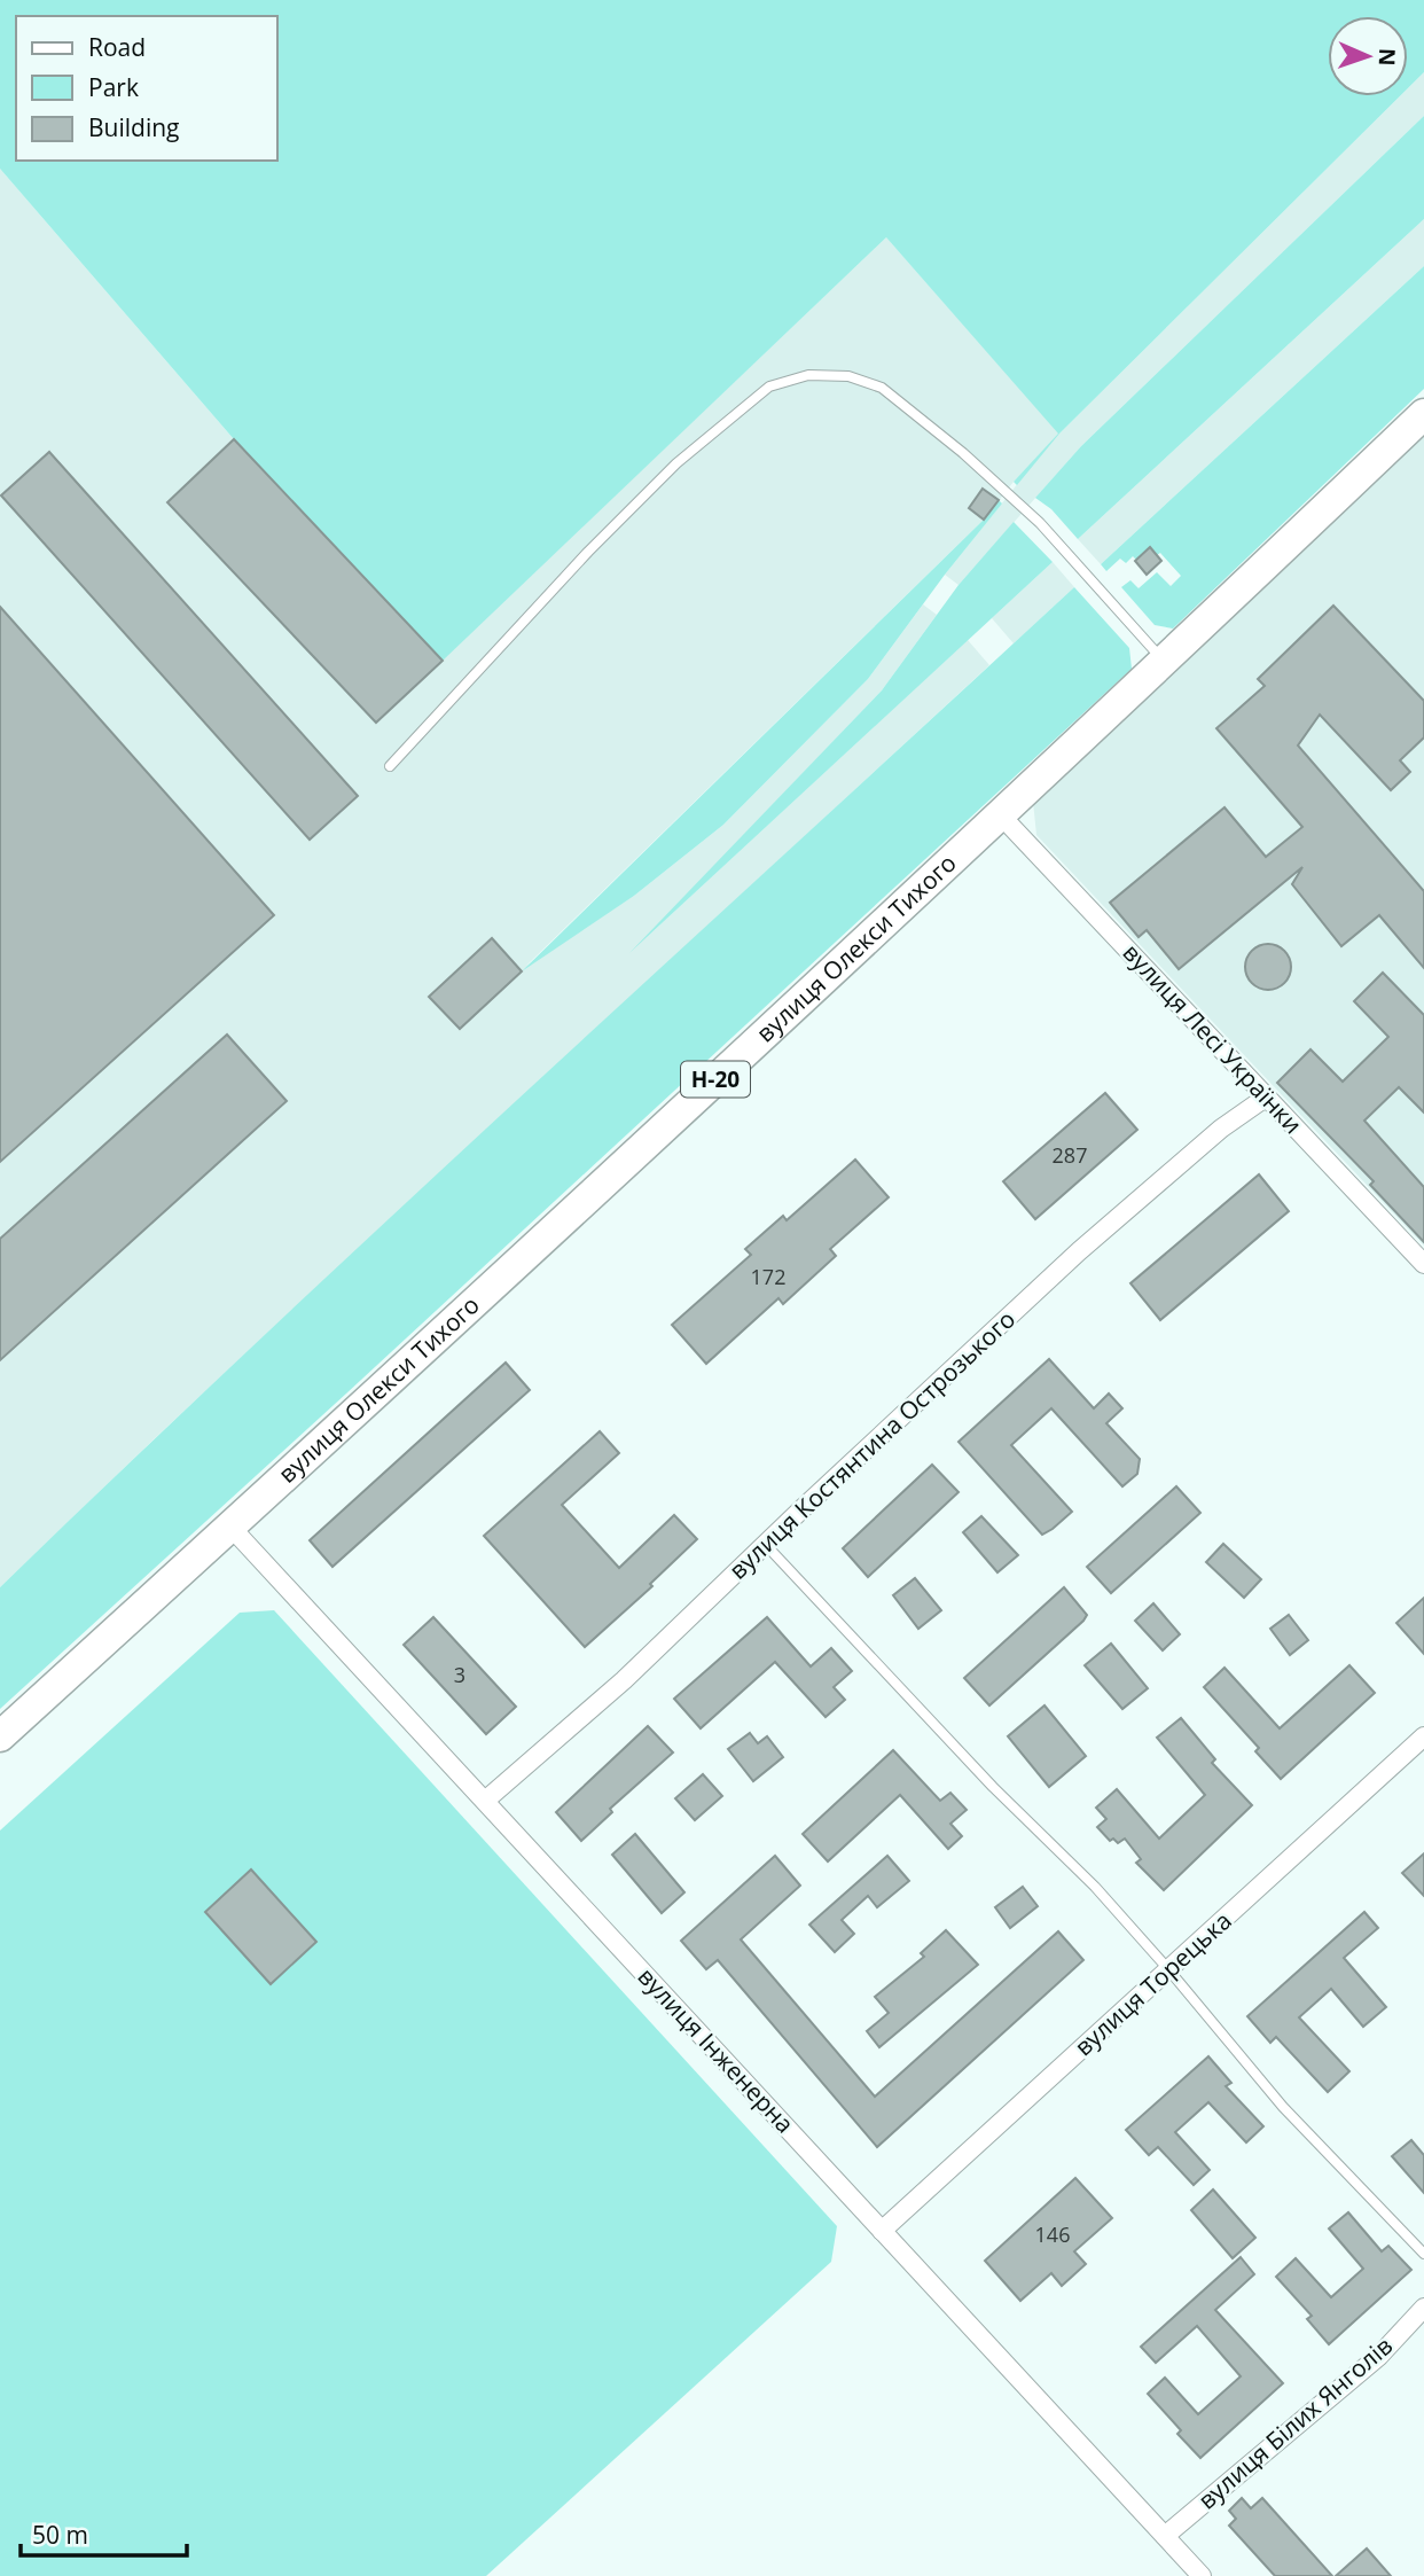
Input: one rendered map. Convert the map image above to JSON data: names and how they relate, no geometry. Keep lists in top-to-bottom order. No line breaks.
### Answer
{"streets":{"main road":["вулиця Олекси Тихого","Н-20"],"street":["вулиця Лесі Українки","вулиця Костянтина Острозького","вулиця Торецька","вулиця Інженерна","вулиця Білих Янголів"]},"crossings":[["вулиця Олекси Тихого","вулиця Лесі Українки"],["вулиця Олекси Тихого","вулиця Інженерна"],["вулиця Лесі Українки","вулиця Костянтина Острозького"],["вулиця Костянтина Острозького","вулиця Інженерна"],["вулиця Торецька","вулиця Інженерна"],["вулиця Інженерна","вулиця Білих Янголів"]],"house_numbers":["287","172","3","146"],"legend":["Road","Park","Building"],"scale_bar":"50 m","north":"right"}
